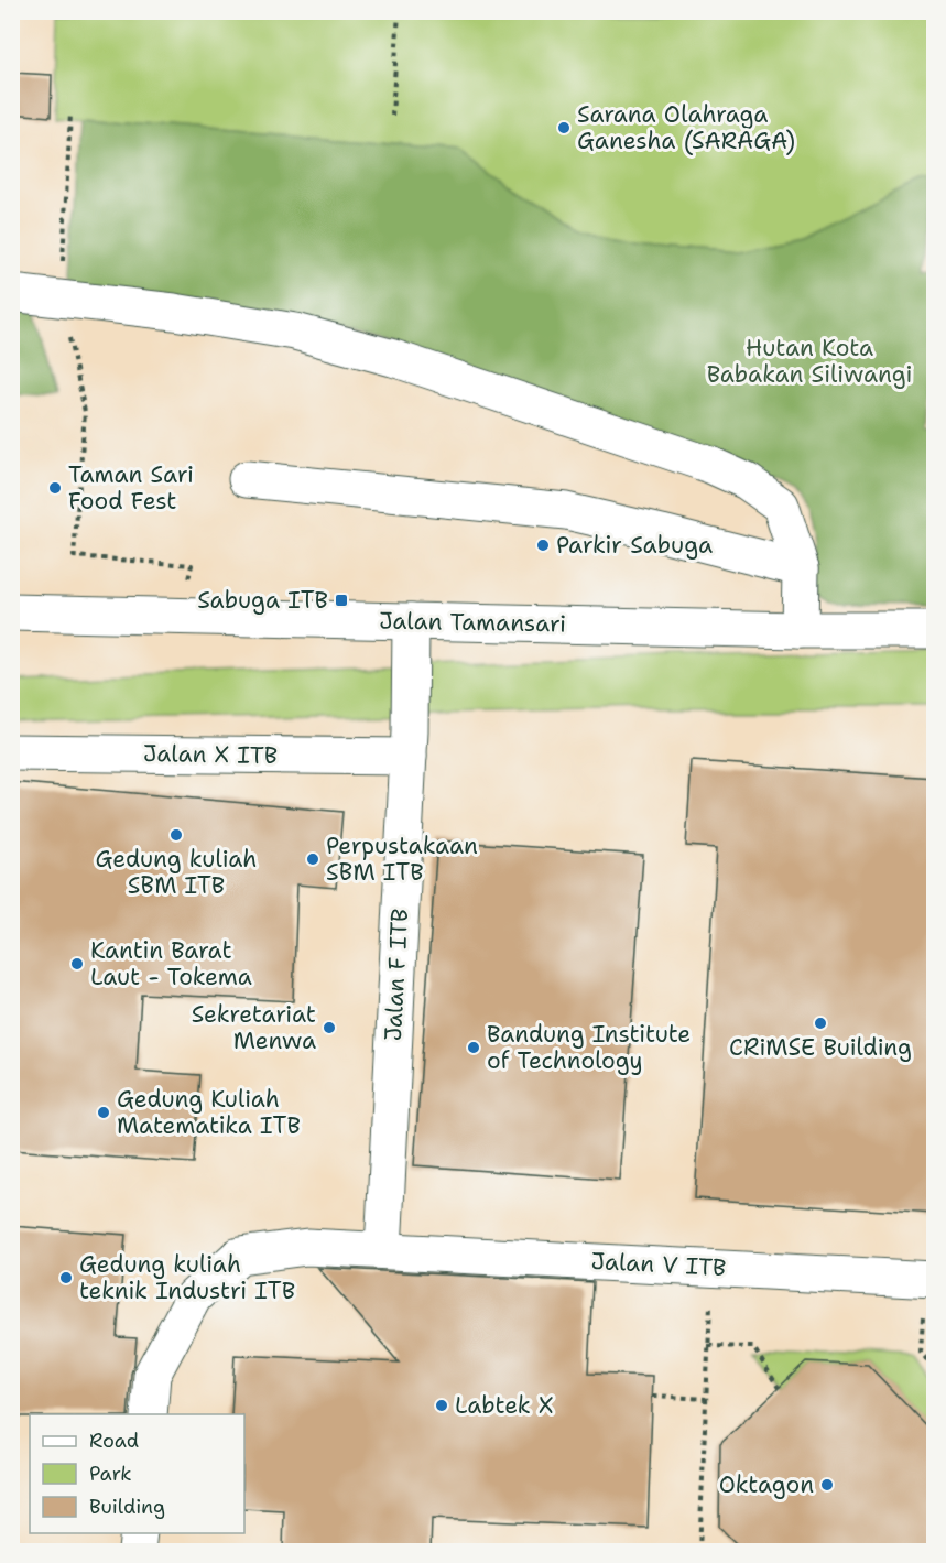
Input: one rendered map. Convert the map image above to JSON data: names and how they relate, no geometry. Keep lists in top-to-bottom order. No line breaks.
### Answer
{"streets":{"main road":["Jalan Tamansari","Jalan X ITB","Jalan F ITB","Jalan V ITB"]},"crossings":[["Jalan Tamansari","Jalan F ITB"],["Jalan X ITB","Jalan F ITB"],["Jalan F ITB","Jalan V ITB"]],"parks":["Hutan Kota Babakan Siliwangi"],"places":{"other":["Sarana Olahraga Ganesha (SARAGA)","Taman Sari Food Fest","Parkir Sabuga","Gedung kuliah SBM ITB","Perpustakaan SBM ITB","Kantin Barat Laut - Tokema","CRiMSE Building","Sekretariat Menwa","Bandung Institute of Technology","Gedung Kuliah Matematika ITB","Gedung kuliah teknik Industri ITB","Labtek X","Oktagon"],"transit":["Sabuga ITB"]},"legend":["Road","Park","Building"]}
